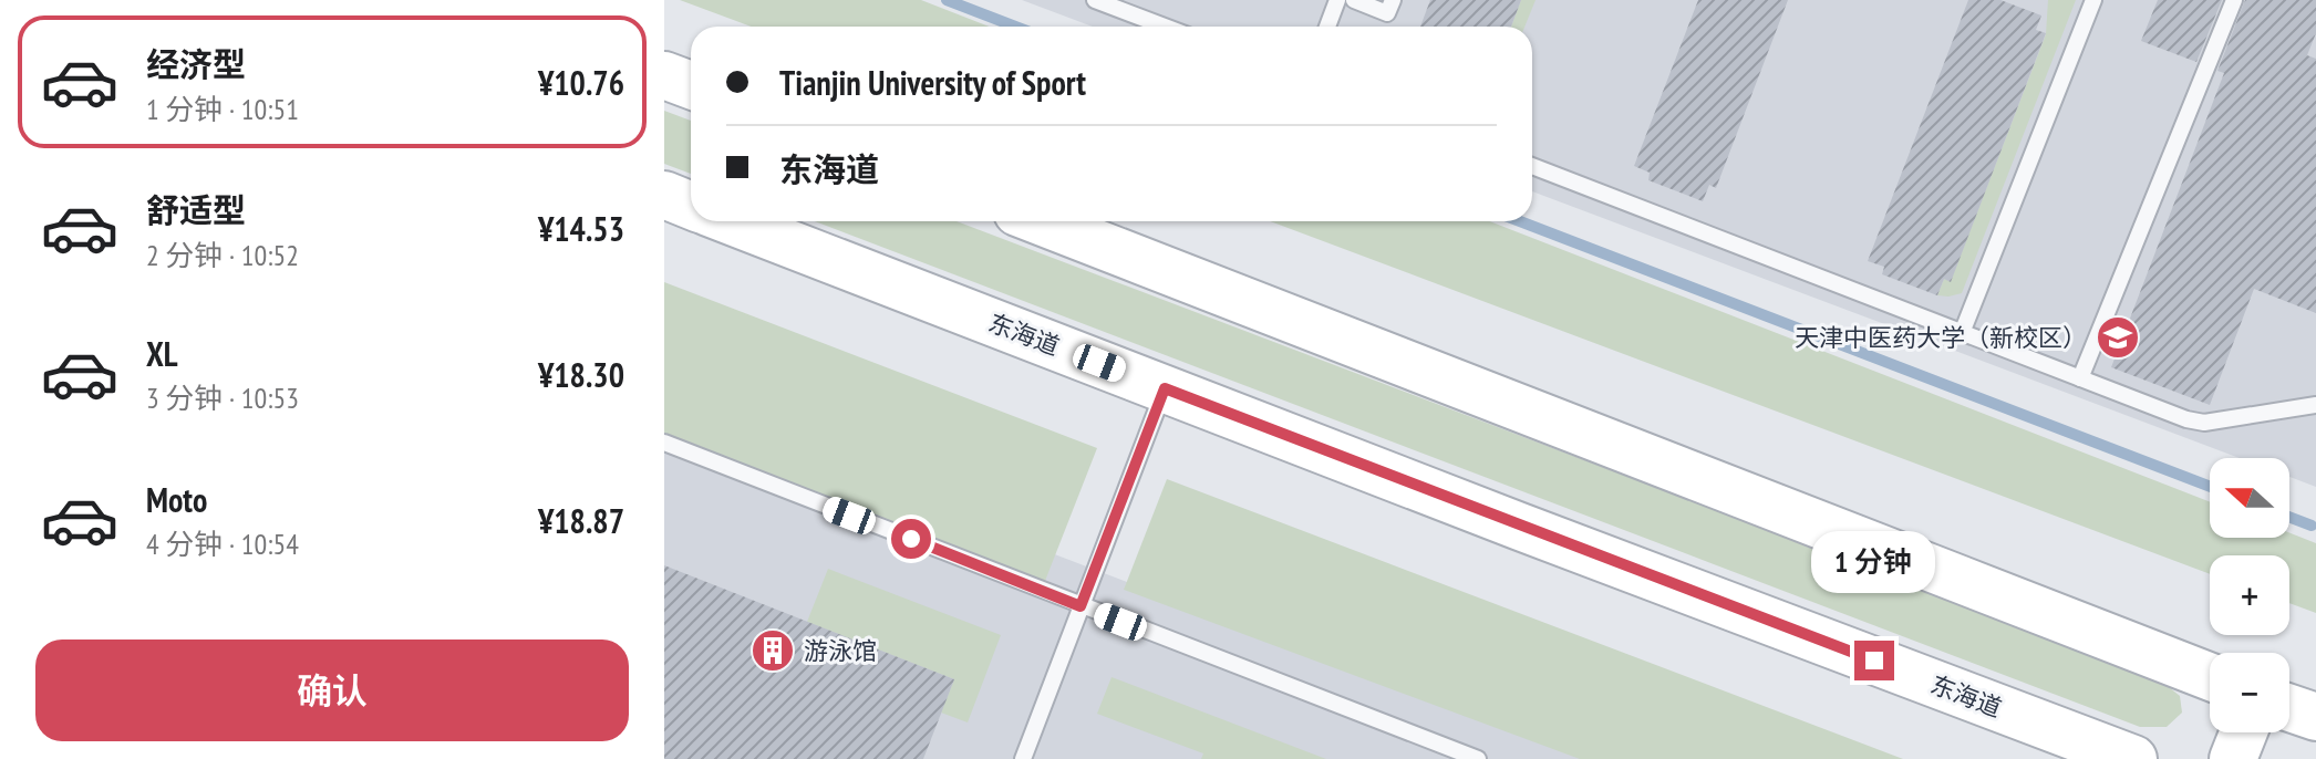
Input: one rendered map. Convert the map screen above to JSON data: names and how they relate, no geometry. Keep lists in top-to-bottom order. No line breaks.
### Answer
{"streets":{"main road":["东海道"]},"places":{"school or university":["天津中医药大学（新校区）"],"building":["游泳馆"]},"north":"left","page":{"list":[{"name":"经济型","note":"1 分钟 · 10:51","value":"¥10.76"},{"name":"舒适型","note":"2 分钟 · 10:52","value":"¥14.53"},{"name":"XL","note":"3 分钟 · 10:53","value":"¥18.30"},{"name":"Moto","note":"4 分钟 · 10:54","value":"¥18.87"}],"banner":["Tianjin University of Sport","东海道"],"map_buttons":["+","−"],"bubble":"1 分钟","buttons":"确认"}}
